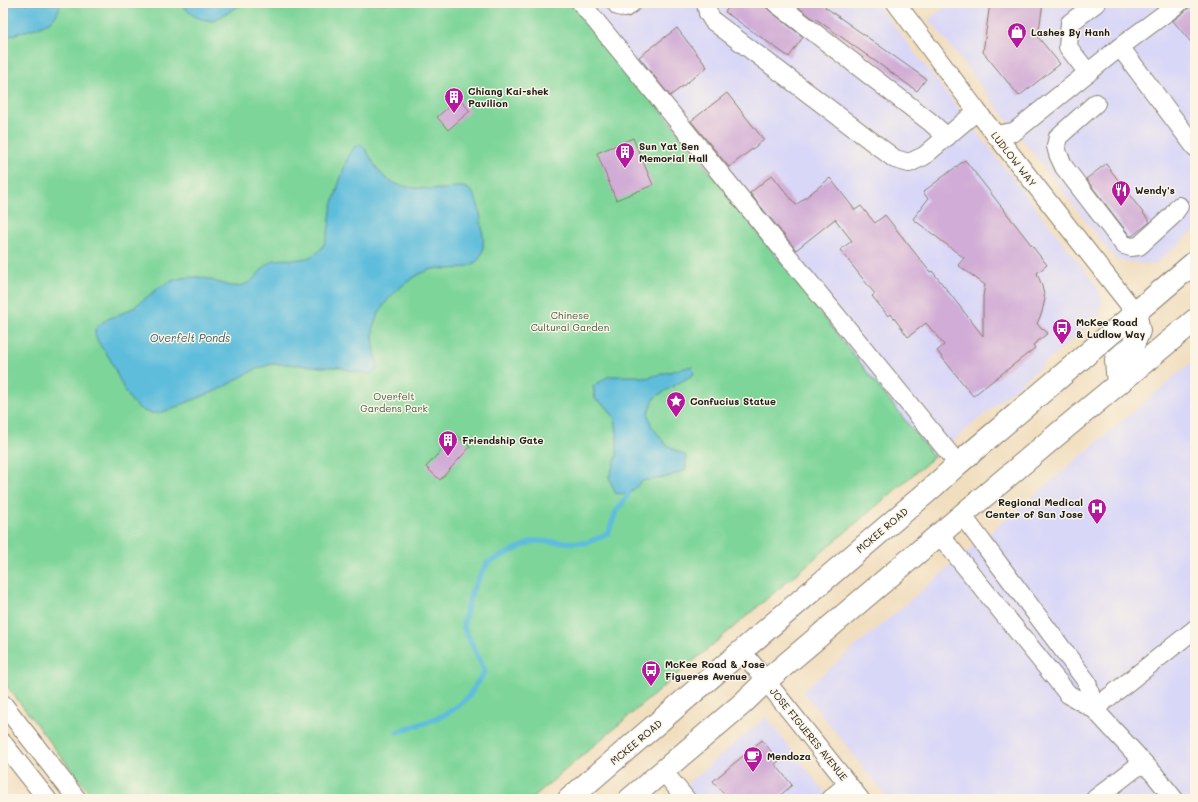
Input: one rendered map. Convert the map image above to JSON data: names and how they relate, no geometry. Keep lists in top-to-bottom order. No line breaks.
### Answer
{"streets":{"main road":["MCKEE ROAD"],"street":["LUDLOW WAY","JOSE FIGUERES AVENUE"]},"crossings":[["LUDLOW WAY","MCKEE ROAD"],["MCKEE ROAD","JOSE FIGUERES AVENUE"]],"water":["Overfelt Ponds"],"parks":["Chinese Cultural Garden","Overfelt Gardens Park"],"places":{"shop":["Lashes By Hanh"],"building":["Chiang Kai-shek Pavilion","Sun Yat Sen Memorial Hall","Friendship Gate"],"restaurant":["Wendy's"],"bus stop":["McKee Road & Ludlow Way","McKee Road & Jose Figueres Avenue"],"place":["Confucius Statue"],"hospital":["Regional Medical Center of San Jose"],"cafe":["Mendoza"]}}
